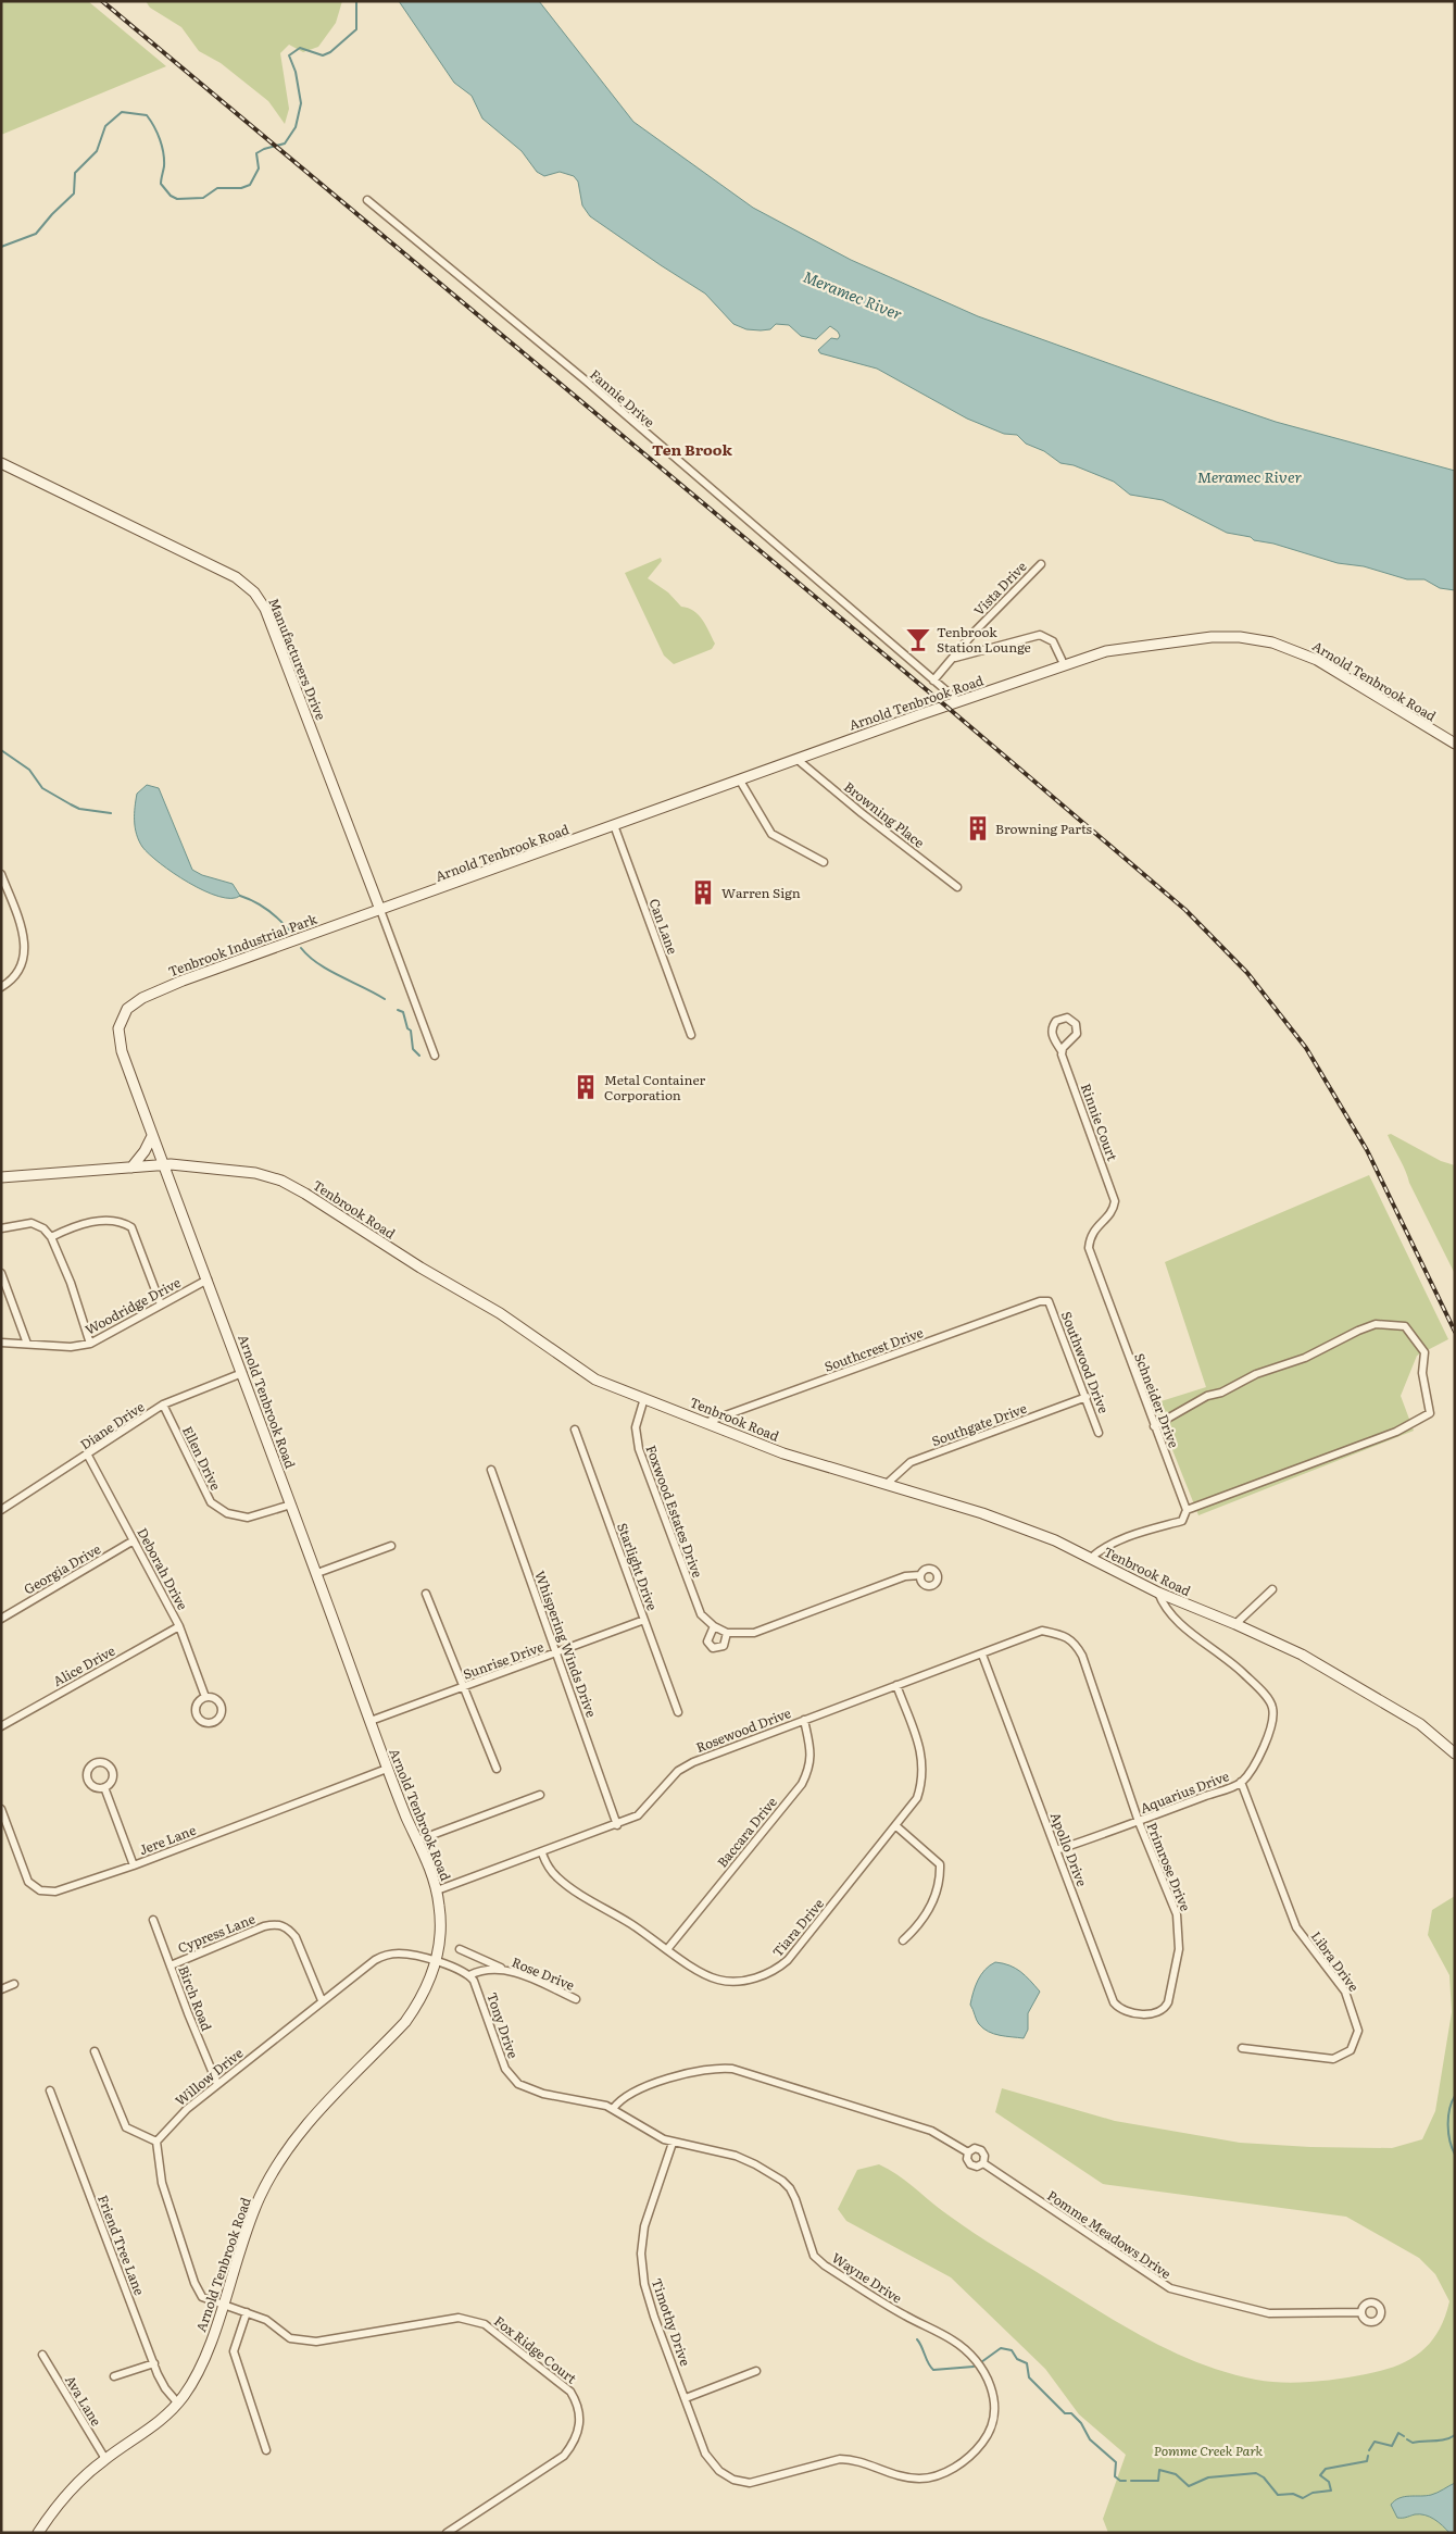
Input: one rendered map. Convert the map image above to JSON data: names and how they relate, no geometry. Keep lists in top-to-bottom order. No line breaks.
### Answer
{"streets":{"street":["Fannie Drive","Vista Drive","Manufacturers Drive","Arnold Tenbrook Road","Browning Place","Can Lane","Tenbrook Industrial Park","Rinnie Court","Tenbrook Road","Woodridge Drive","Southcrest Drive","Southwood Drive","Schneider Drive","Southgate Drive","Diane Drive","Ellen Drive","Foxwood Estates Drive","Starlight Drive","Georgia Drive","Deborah Drive","Whispering Winds Drive","Sunrise Drive","Alice Drive","Rosewood Drive","Aquarius Drive","Baccara Drive","Jere Lane","Apollo Drive","Primrose Drive","Tiara Drive","Cypress Lane","Libra Drive","Rose Drive","Birch Road","Tony Drive","Willow Drive","Pomme Meadows Drive","Friend Tree Lane","Wayne Drive","Timothy Drive","Fox Ridge Court","Ava Lane"]},"crossings":[["Fannie Drive","Vista Drive"],["Fannie Drive","Arnold Tenbrook Road"],["Manufacturers Drive","Arnold Tenbrook Road"],["Manufacturers Drive","Tenbrook Industrial Park"],["Arnold Tenbrook Road","Browning Place"],["Arnold Tenbrook Road","Can Lane"],["Arnold Tenbrook Road","Tenbrook Industrial Park"],["Arnold Tenbrook Road","Tenbrook Road"],["Arnold Tenbrook Road","Woodridge Drive"],["Arnold Tenbrook Road","Diane Drive"],["Arnold Tenbrook Road","Ellen Drive"],["Arnold Tenbrook Road","Sunrise Drive"],["Arnold Tenbrook Road","Rosewood Drive"],["Arnold Tenbrook Road","Jere Lane"],["Arnold Tenbrook Road","Willow Drive"],["Arnold Tenbrook Road","Friend Tree Lane"],["Arnold Tenbrook Road","Fox Ridge Court"],["Arnold Tenbrook Road","Ava Lane"],["Tenbrook Industrial Park","Tenbrook Road"],["Rinnie Court","Schneider Drive"],["Tenbrook Road","Southcrest Drive"],["Tenbrook Road","Southgate Drive"],["Tenbrook Road","Foxwood Estates Drive"],["Tenbrook Road","Aquarius Drive"],["Southcrest Drive","Southwood Drive"],["Southwood Drive","Southgate Drive"],["Diane Drive","Ellen Drive"],["Diane Drive","Deborah Drive"],["Starlight Drive","Sunrise Drive"],["Georgia Drive","Deborah Drive"],["Deborah Drive","Alice Drive"],["Whispering Winds Drive","Sunrise Drive"],["Whispering Winds Drive","Rosewood Drive"],["Rosewood Drive","Baccara Drive"],["Rosewood Drive","Apollo Drive"],["Rosewood Drive","Primrose Drive"],["Rosewood Drive","Tiara Drive"],["Aquarius Drive","Apollo Drive"],["Aquarius Drive","Primrose Drive"],["Aquarius Drive","Libra Drive"],["Baccara Drive","Tiara Drive"],["Apollo Drive","Primrose Drive"],["Cypress Lane","Birch Road"],["Cypress Lane","Willow Drive"],["Rose Drive","Tony Drive"],["Birch Road","Willow Drive"],["Tony Drive","Pomme Meadows Drive"],["Tony Drive","Wayne Drive"],["Pomme Meadows Drive","Wayne Drive"],["Wayne Drive","Timothy Drive"]],"districts":["Ten Brook"],"water":["Meramec River"],"parks":["Pomme Creek Park"],"places":{"bar":["Tenbrook Station Lounge"],"building":["Browning Parts","Warren Sign","Metal Container Corporation"]}}
